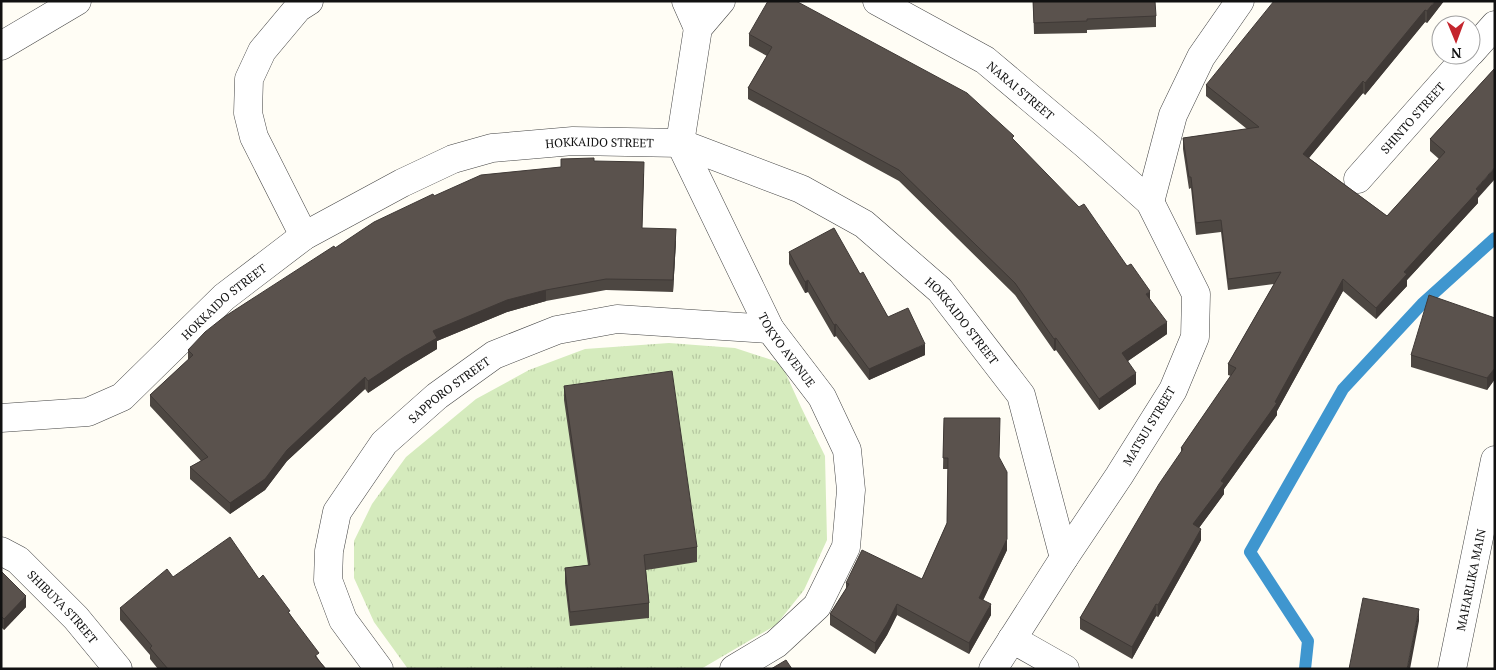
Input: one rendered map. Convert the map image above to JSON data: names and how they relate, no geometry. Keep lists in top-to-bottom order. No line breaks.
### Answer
{"streets":{"street":["NARAI STREET","SHINTO STREET","HOKKAIDO STREET","TOKYO AVENUE","SAPPORO STREET","MATSUI STREET","MAHARLIKA MAIN","SHIBUYA STREET"]},"crossings":[["NARAI STREET","MATSUI STREET"],["HOKKAIDO STREET","TOKYO AVENUE"],["HOKKAIDO STREET","MATSUI STREET"],["TOKYO AVENUE","SAPPORO STREET"]],"north":"bottom"}
